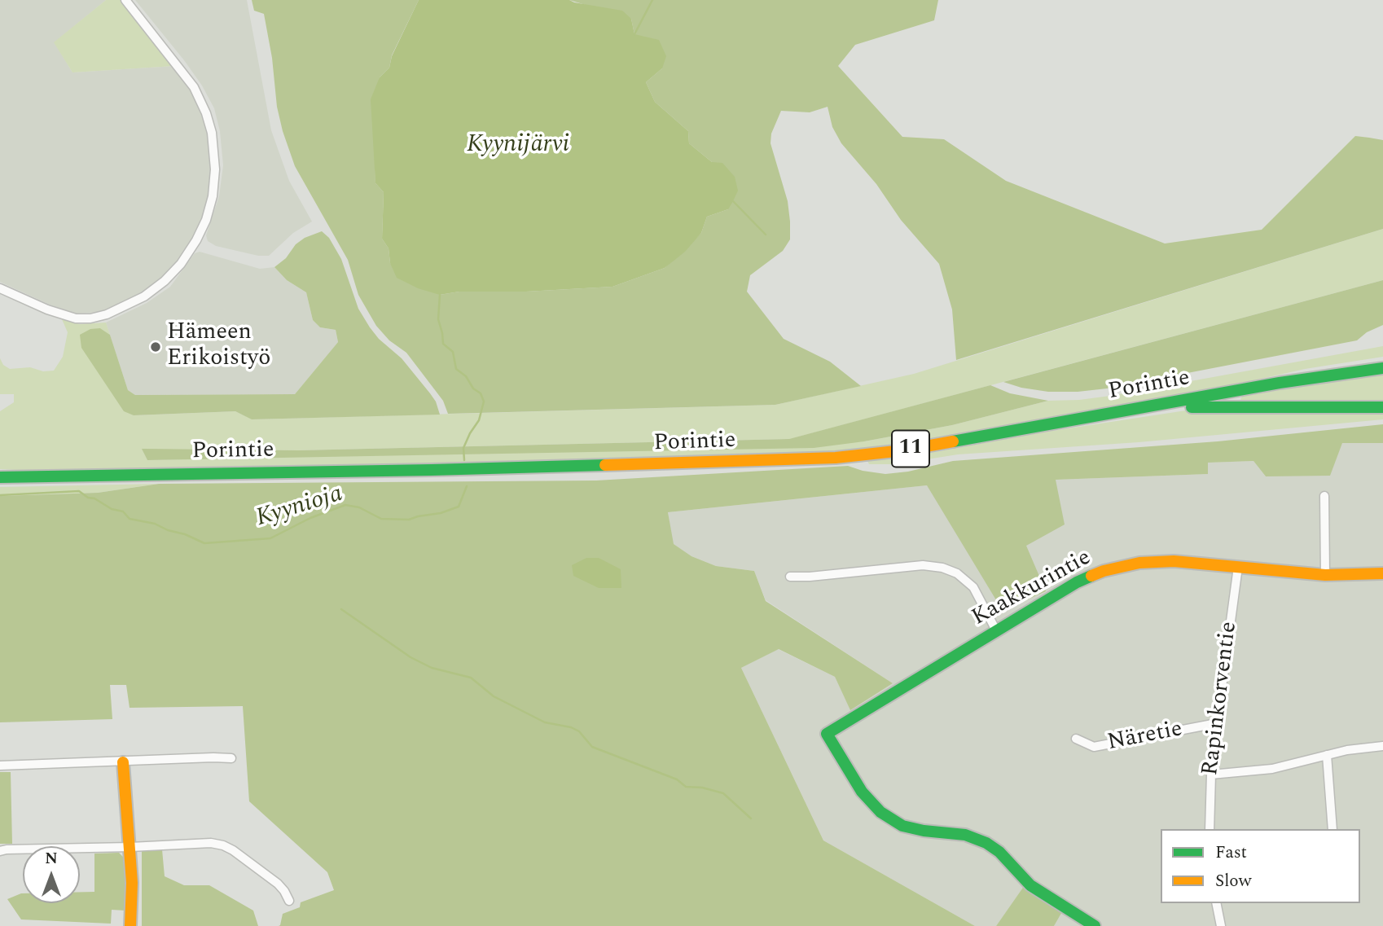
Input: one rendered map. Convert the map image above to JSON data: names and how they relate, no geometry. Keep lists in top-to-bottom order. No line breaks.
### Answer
{"streets":{"main road":["Porintie","11","Kaakkurintie"],"street":["Rapinkorventie","Näretie"]},"crossings":[["Kaakkurintie","Rapinkorventie"],["Rapinkorventie","Näretie"]],"water":["Kyynijärvi","Kyynioja"],"places":["Hämeen Erikoistyö"],"legend":["Fast","Slow"],"north":"top"}
